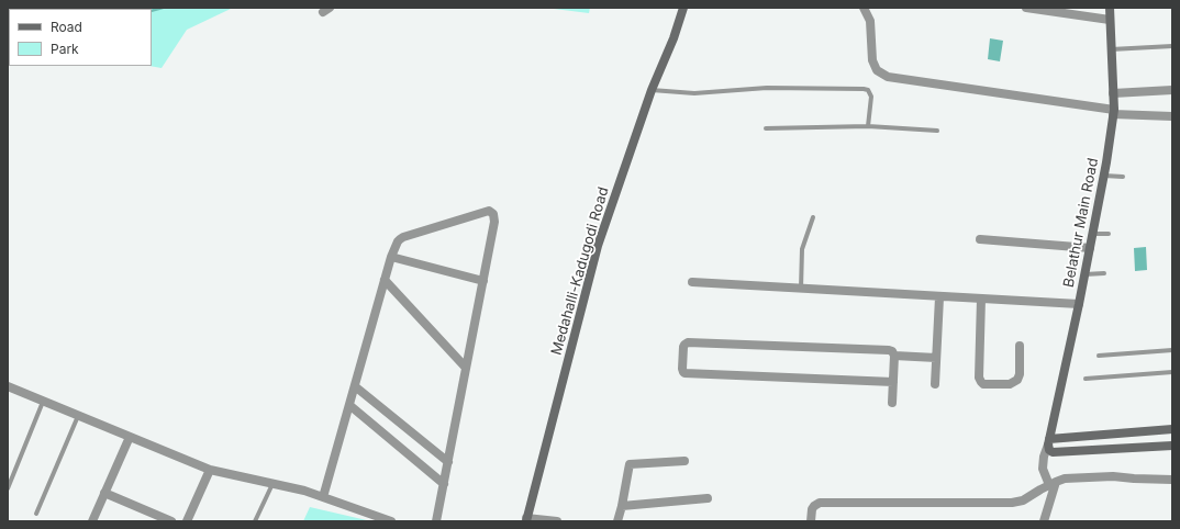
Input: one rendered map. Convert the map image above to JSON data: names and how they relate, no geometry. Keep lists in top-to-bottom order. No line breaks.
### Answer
{"streets":{"street":["Belathur Main Road","Medahalli-Kadugodi Road"]},"legend":["Road","Park"]}
